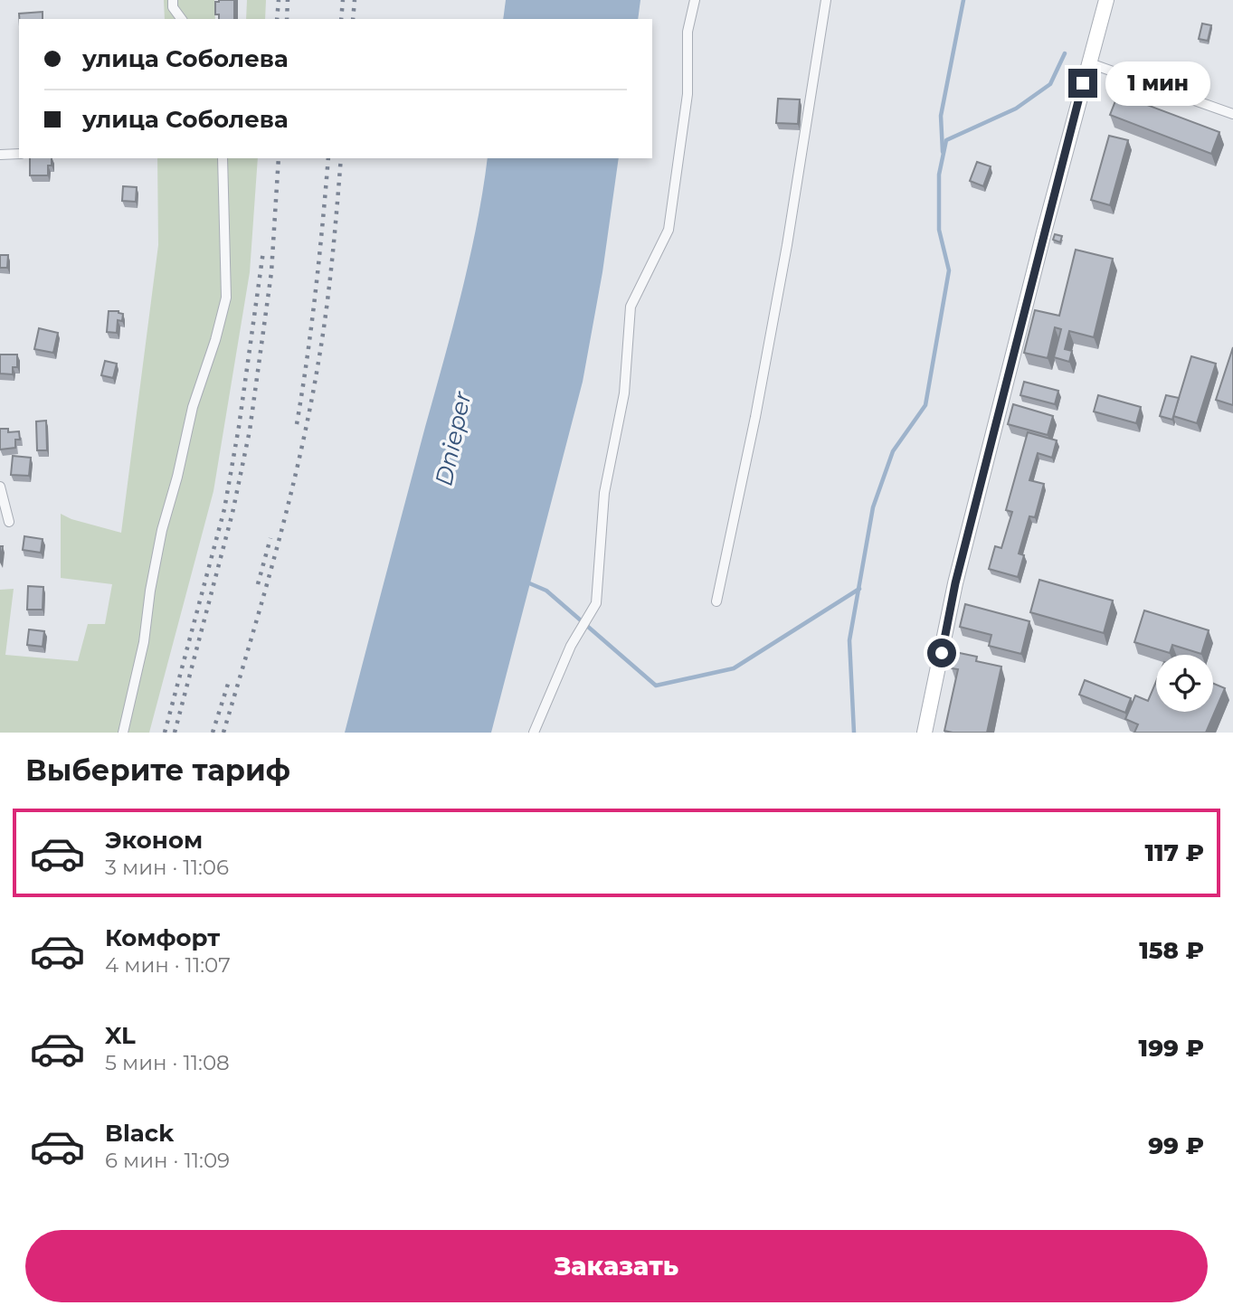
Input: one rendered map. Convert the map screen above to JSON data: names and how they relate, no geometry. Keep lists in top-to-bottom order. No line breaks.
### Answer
{"water":["Dnieper"],"page":{"banner":["улица Соболева","улица Соболева"],"bubble":"1 мин","heading":"Выберите тариф","list":[{"name":"Эконом","note":"3 мин · 11:06","value":"117 ₽"},{"name":"Комфорт","note":"4 мин · 11:07","value":"158 ₽"},{"name":"XL","note":"5 мин · 11:08","value":"199 ₽"},{"name":"Black","note":"6 мин · 11:09","value":"99 ₽"}],"buttons":"Заказать"}}
